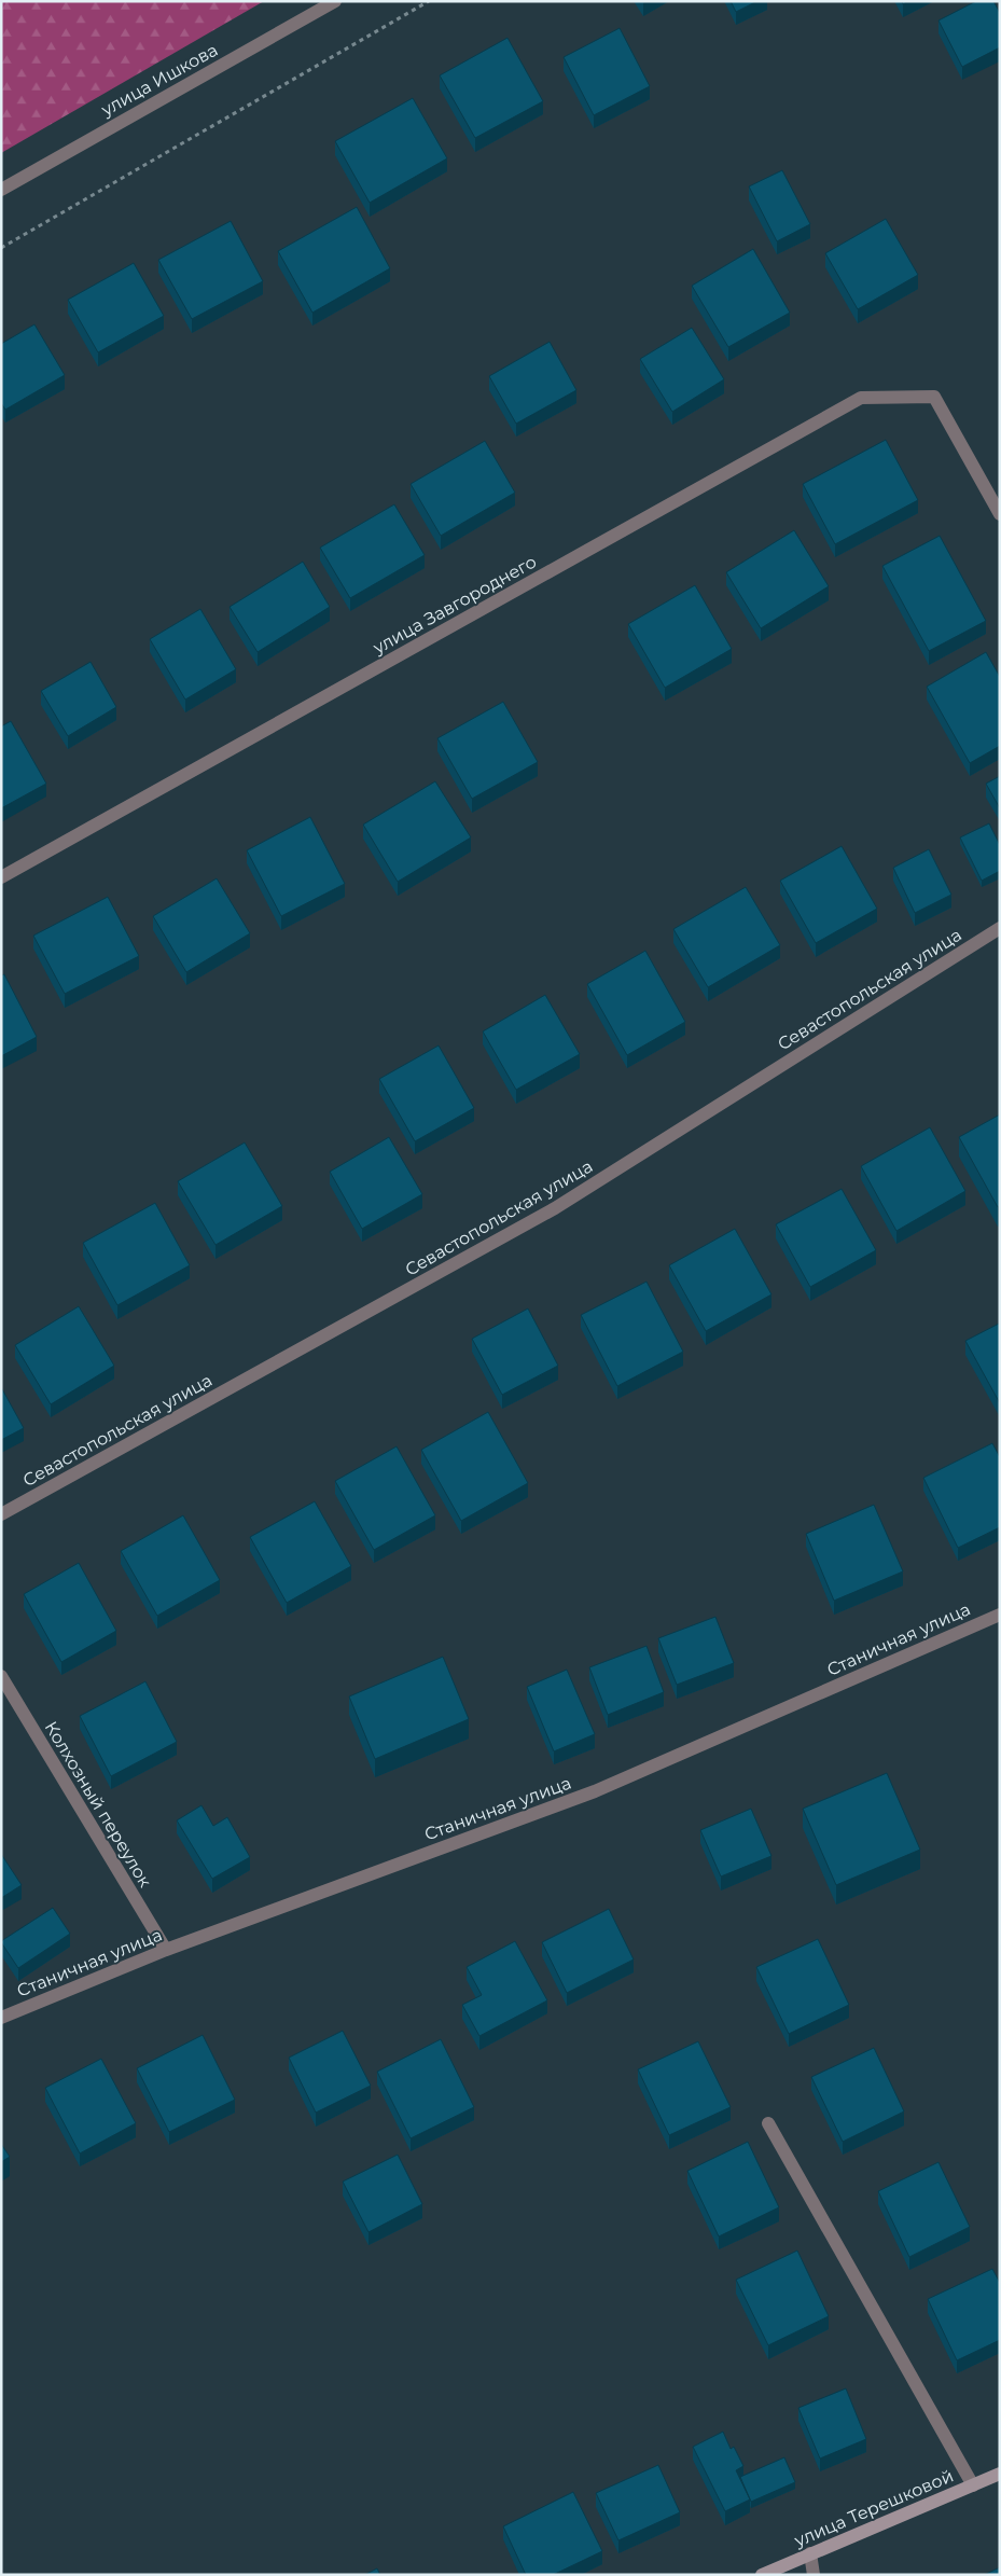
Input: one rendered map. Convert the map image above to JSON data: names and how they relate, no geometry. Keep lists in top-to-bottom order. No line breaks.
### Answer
{"streets":{"street":["улица Ишкова","улица Завгороднего","Севастопольская улица","Станичная улица","Колхозный переулок","улица Терешковой"]},"crossings":[["Станичная улица","Колхозный переулок"]]}
